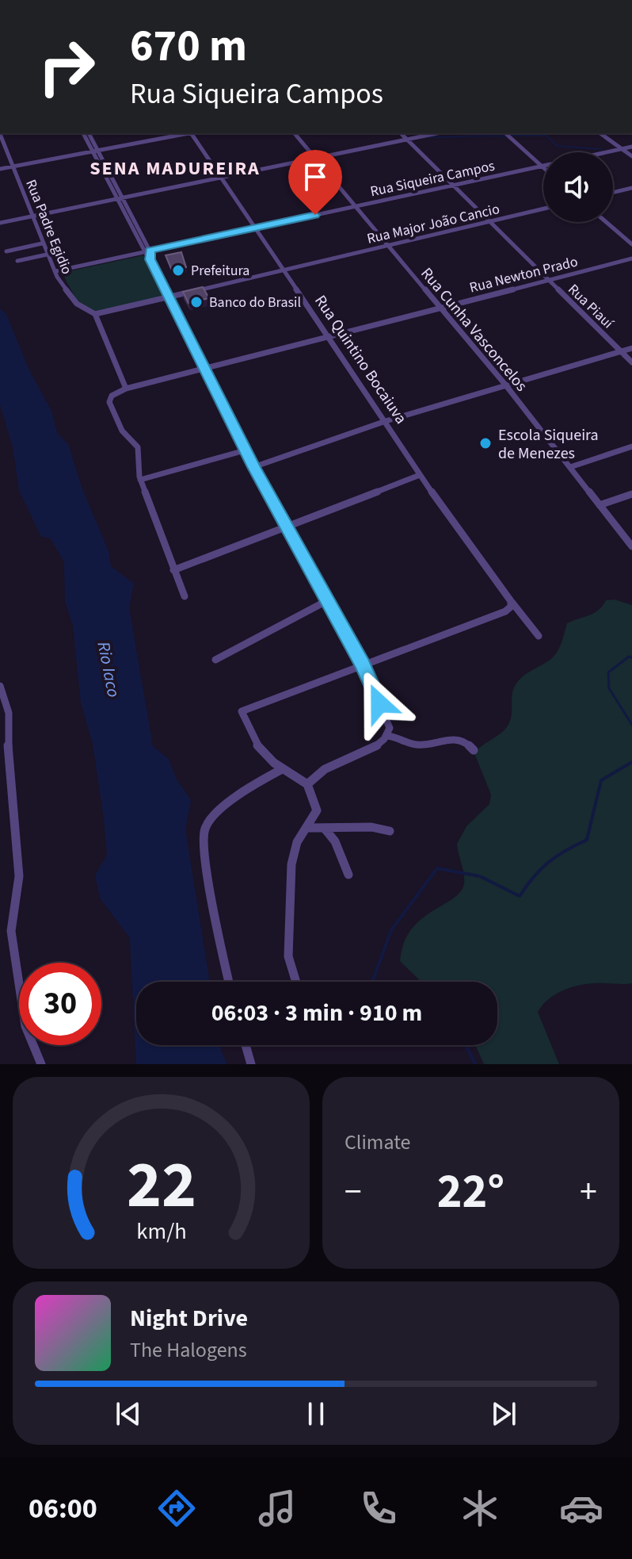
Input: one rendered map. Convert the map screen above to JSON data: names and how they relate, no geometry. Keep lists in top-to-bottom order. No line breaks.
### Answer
{"streets":{"street":["Rua Siqueira Campos","Rua Major João Cancio","Rua Padre Egidio","Rua Newton Prado","Rua Piauí","Rua Cunha Vasconcelos","Rua Quintino Bocaiuva"]},"crossings":[["Rua Siqueira Campos","Rua Padre Egidio"],["Rua Siqueira Campos","Rua Piauí"],["Rua Siqueira Campos","Rua Cunha Vasconcelos"],["Rua Siqueira Campos","Rua Quintino Bocaiuva"],["Rua Major João Cancio","Rua Padre Egidio"],["Rua Major João Cancio","Rua Piauí"],["Rua Major João Cancio","Rua Cunha Vasconcelos"],["Rua Major João Cancio","Rua Quintino Bocaiuva"],["Rua Newton Prado","Rua Piauí"],["Rua Newton Prado","Rua Cunha Vasconcelos"],["Rua Newton Prado","Rua Quintino Bocaiuva"]],"districts":["SENA MADUREIRA"],"water":["Rio Iaco"],"places":["Prefeitura","Banco do Brasil","Escola Siqueira de Menezes"],"page":{"turn":["670 m","Rua Siqueira Campos"],"limit":"30","trip":"06:03 · 3 min · 910 m","tile":"Climate","heat":["−","22°","+"],"song":["Night Drive","The Halogens"],"tabs":"06:00","gauge":["22","km/h"]}}
